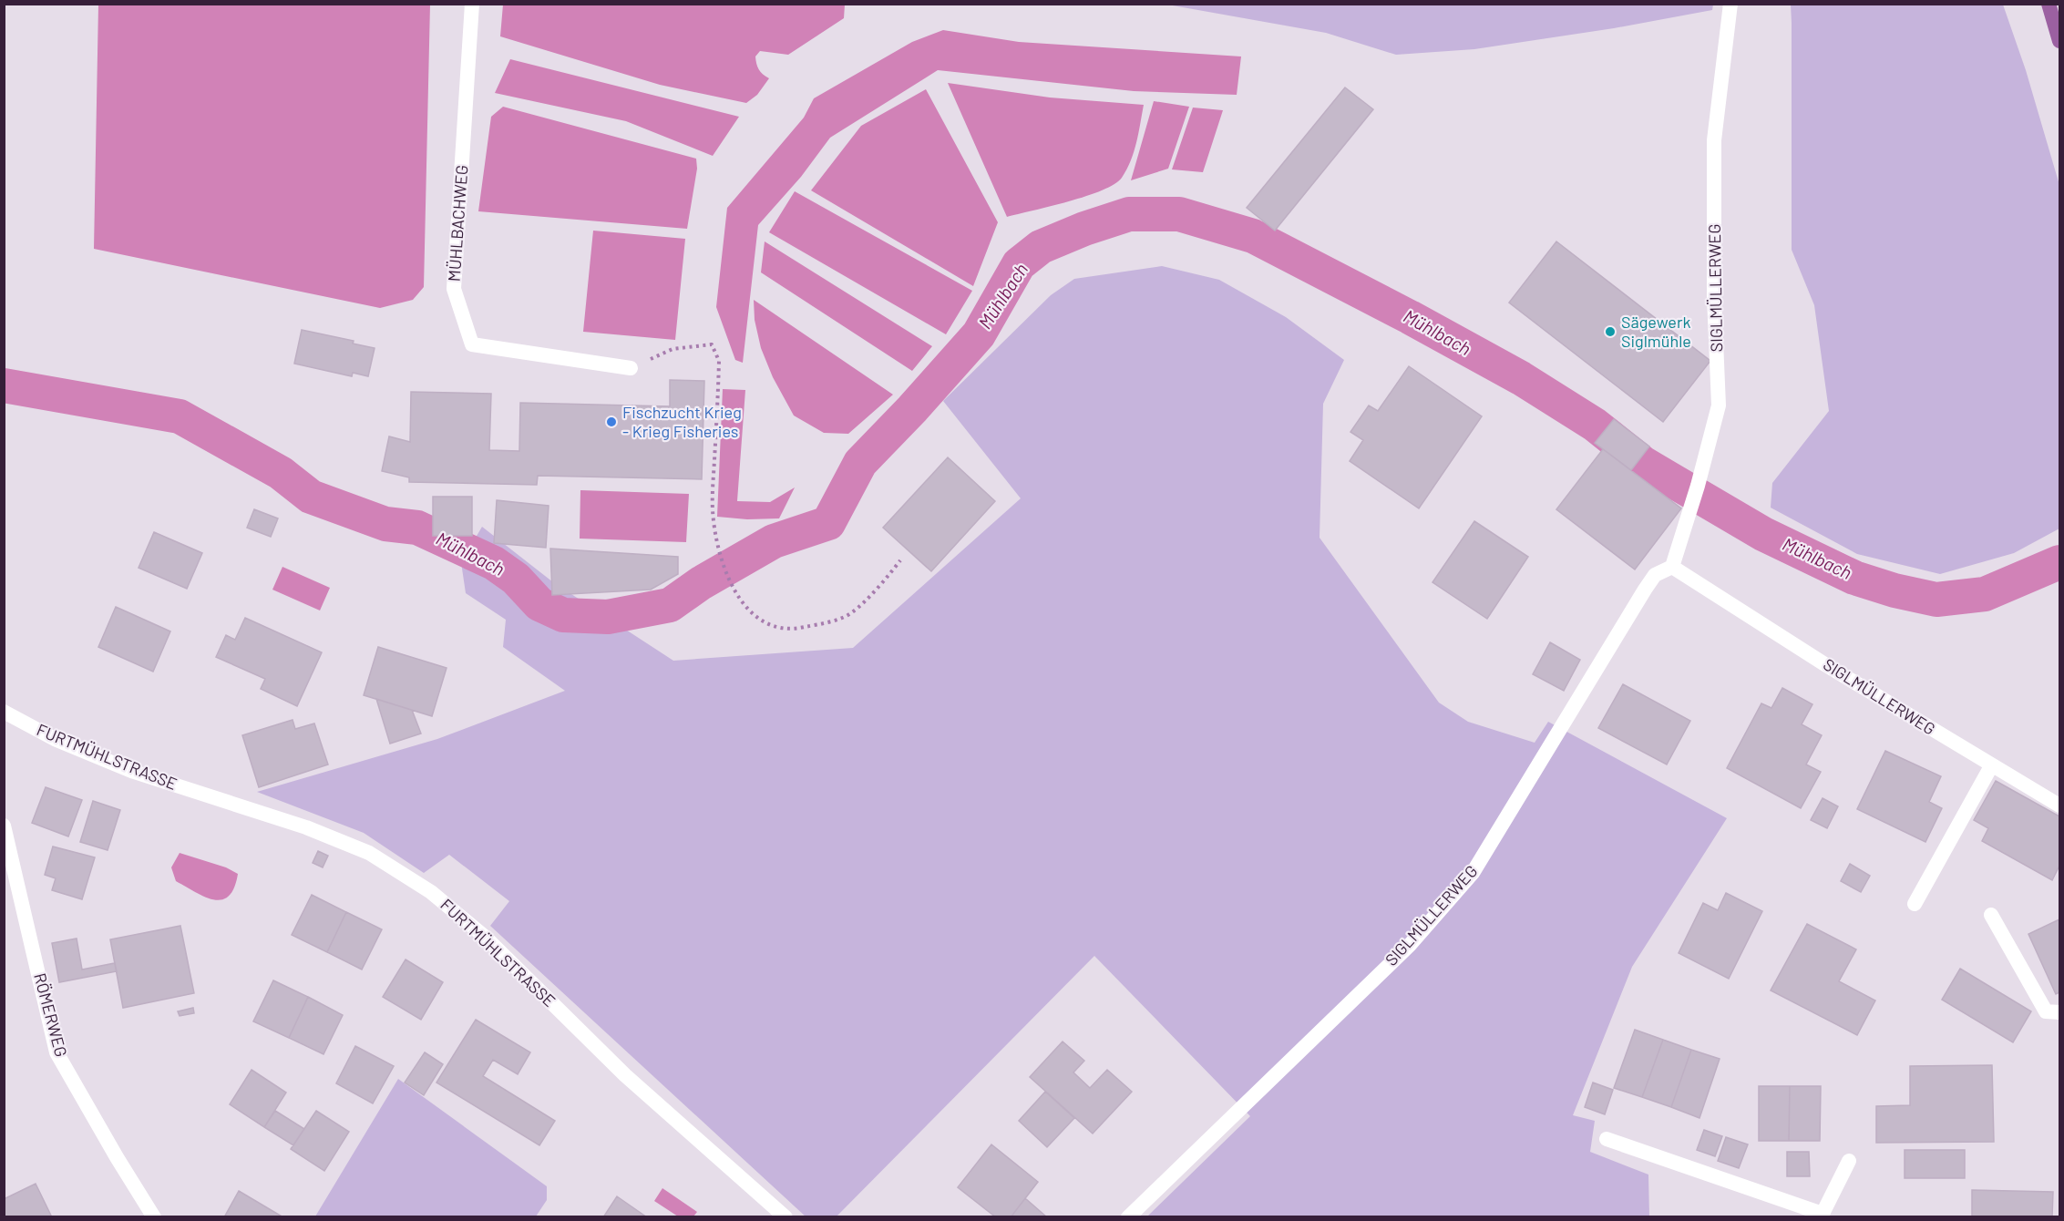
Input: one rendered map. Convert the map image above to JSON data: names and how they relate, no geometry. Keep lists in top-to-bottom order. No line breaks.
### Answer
{"streets":{"street":["MÜHLBACHWEG","SIGLMÜLLERWEG","FURTMÜHLSTRASSE","RÖMERWEG"]},"water":["Mühlbach"],"places":["Sägewerk Siglmühle","Fischzucht Krieg - Krieg Fisheries"]}
